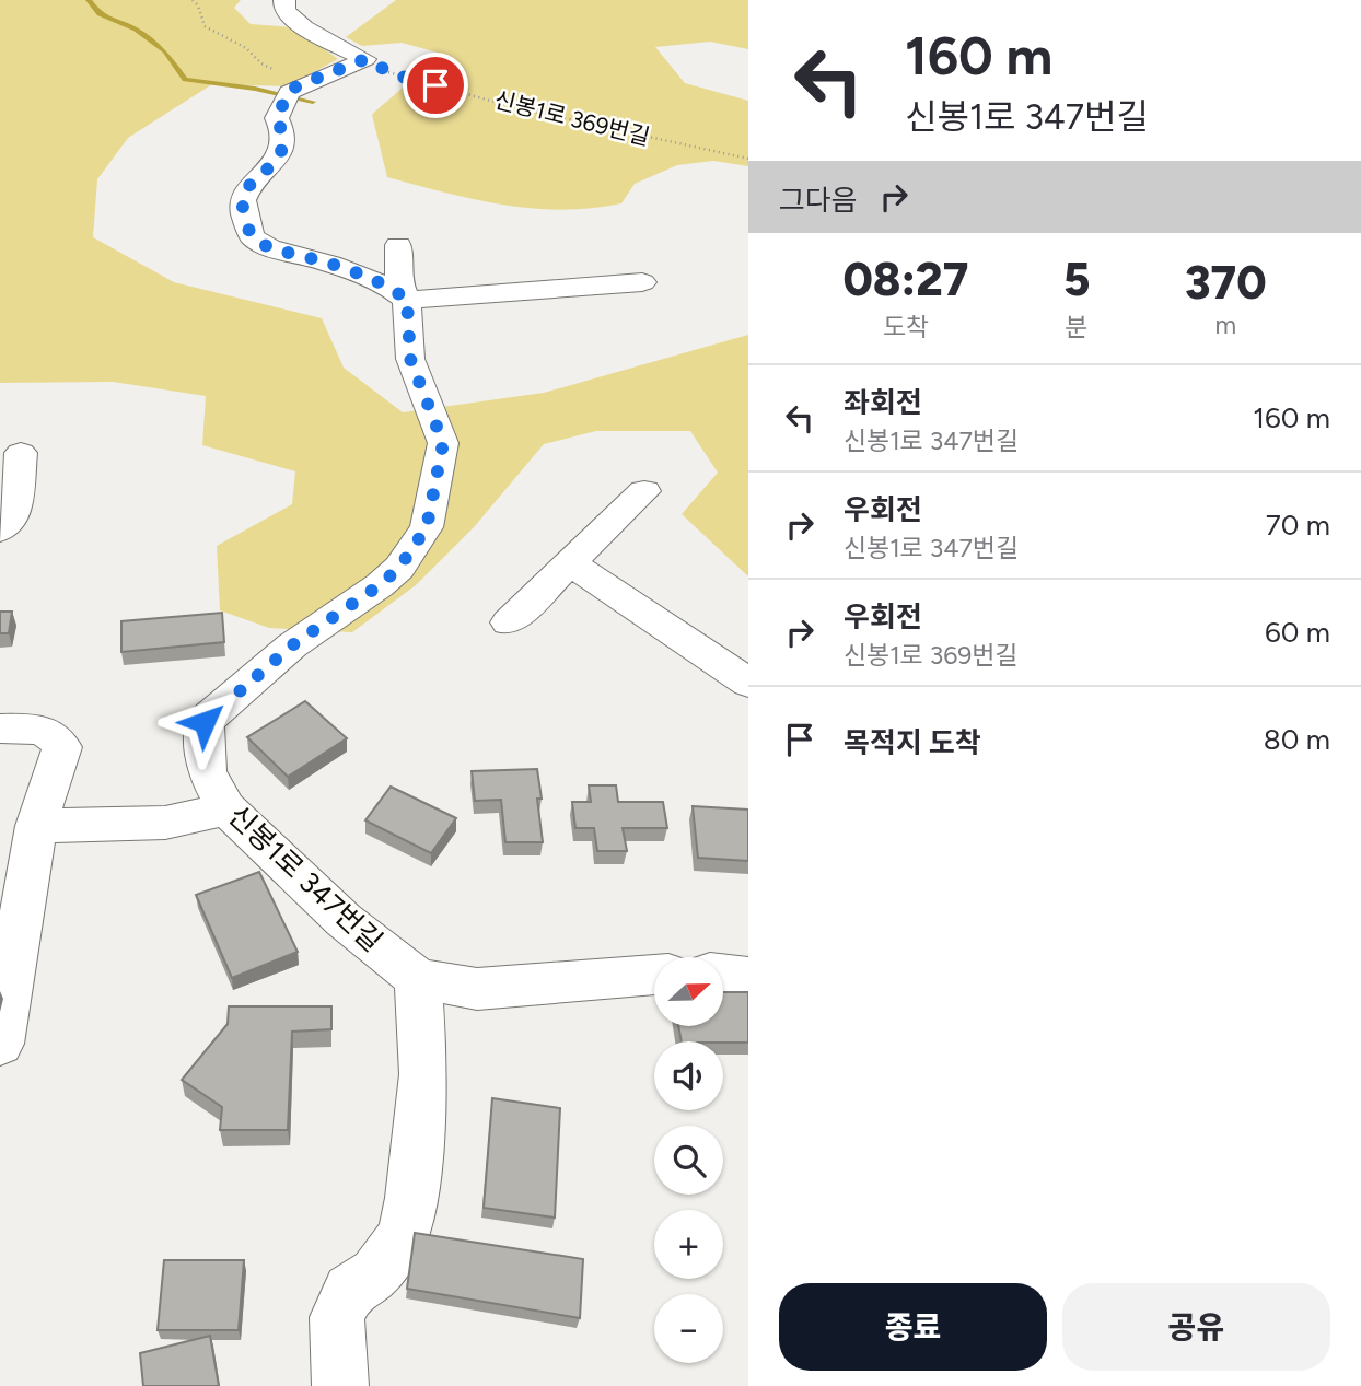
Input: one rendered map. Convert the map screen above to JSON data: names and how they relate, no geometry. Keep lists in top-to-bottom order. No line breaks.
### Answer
{"streets":{"street":["신봉1로 347번길"],"path":["신봉1로 369번길"]},"north":"right","page":{"turn":["160 m","신봉1로 347번길"],"then":"그다음","eta":["08:27","도착","5","분","370","m"],"list":[{"name":"좌회전","note":"신봉1로 347번길","value":"160 m"},{"name":"우회전","note":"신봉1로 347번길","value":"70 m"},{"name":"우회전","note":"신봉1로 369번길","value":"60 m"},{"name":"목적지 도착","value":"80 m"}],"map_buttons":["+","−"],"buttons":["종료","공유"]}}
